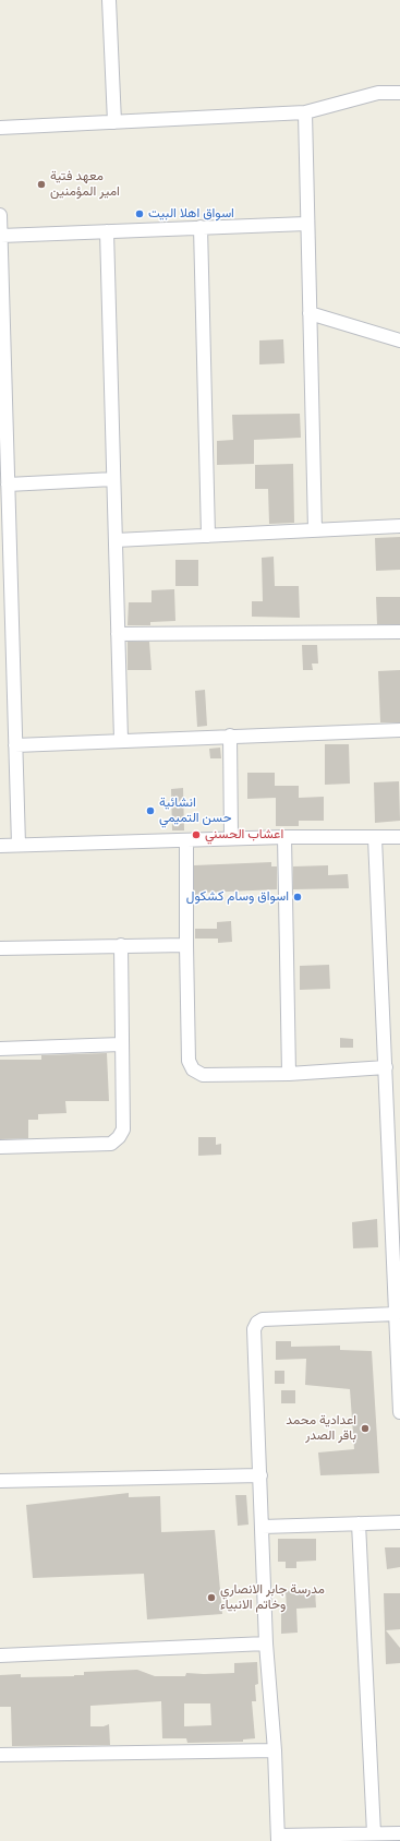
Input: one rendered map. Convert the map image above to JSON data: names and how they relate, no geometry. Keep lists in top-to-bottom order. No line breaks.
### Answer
{"places":["معهد فتية امير المؤمنين","اسواق اهلا البيت","انشائية حسن التميمي","اعشاب الحسني","اسواق وسام كشكول","اعدادية محمد باقر الصدر","مدرسة جابر الانصاري وخاتم الانبياء"]}
